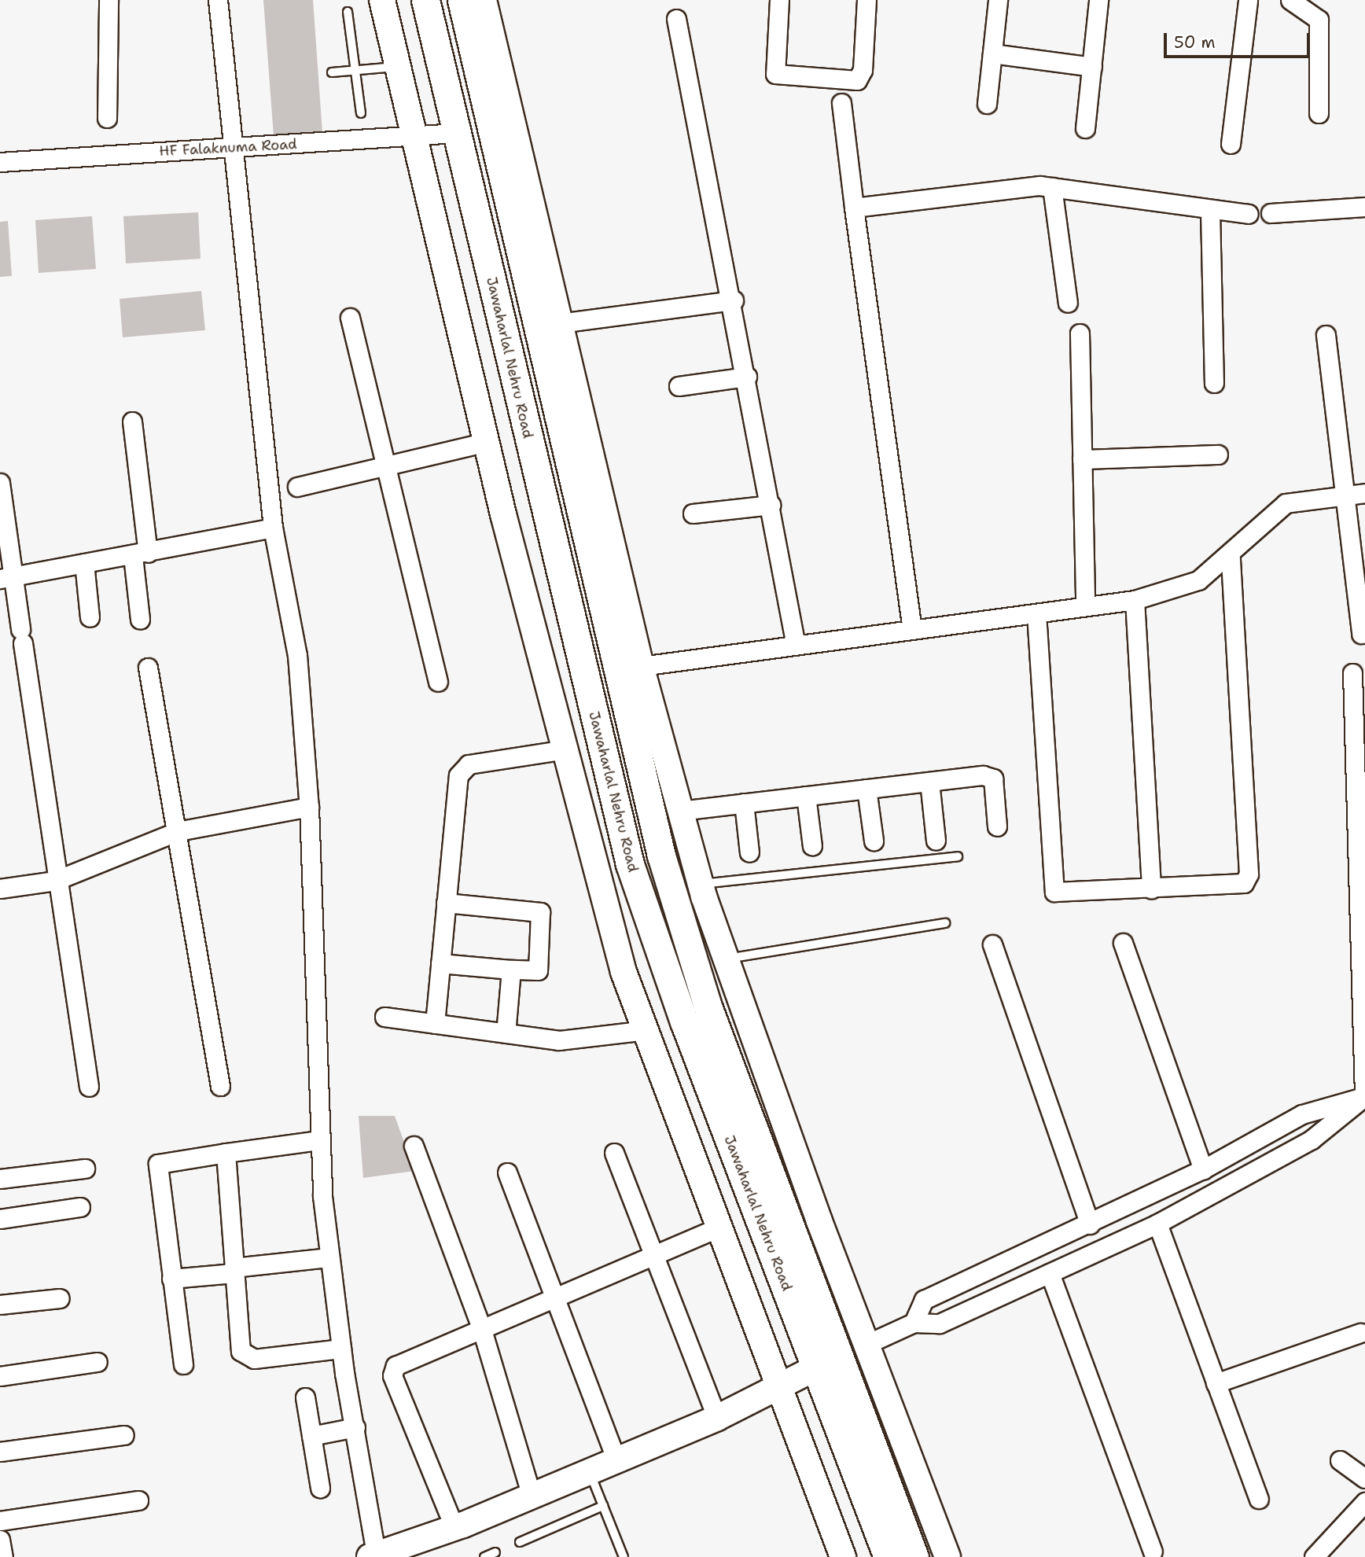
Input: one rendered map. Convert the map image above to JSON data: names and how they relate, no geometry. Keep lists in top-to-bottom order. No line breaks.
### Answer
{"streets":{"main road":["Jawaharlal Nehru Road"],"street":["HF Falaknuma Road"]},"crossings":[["HF Falaknuma Road","Jawaharlal Nehru Road"]],"scale_bar":"50 m"}
